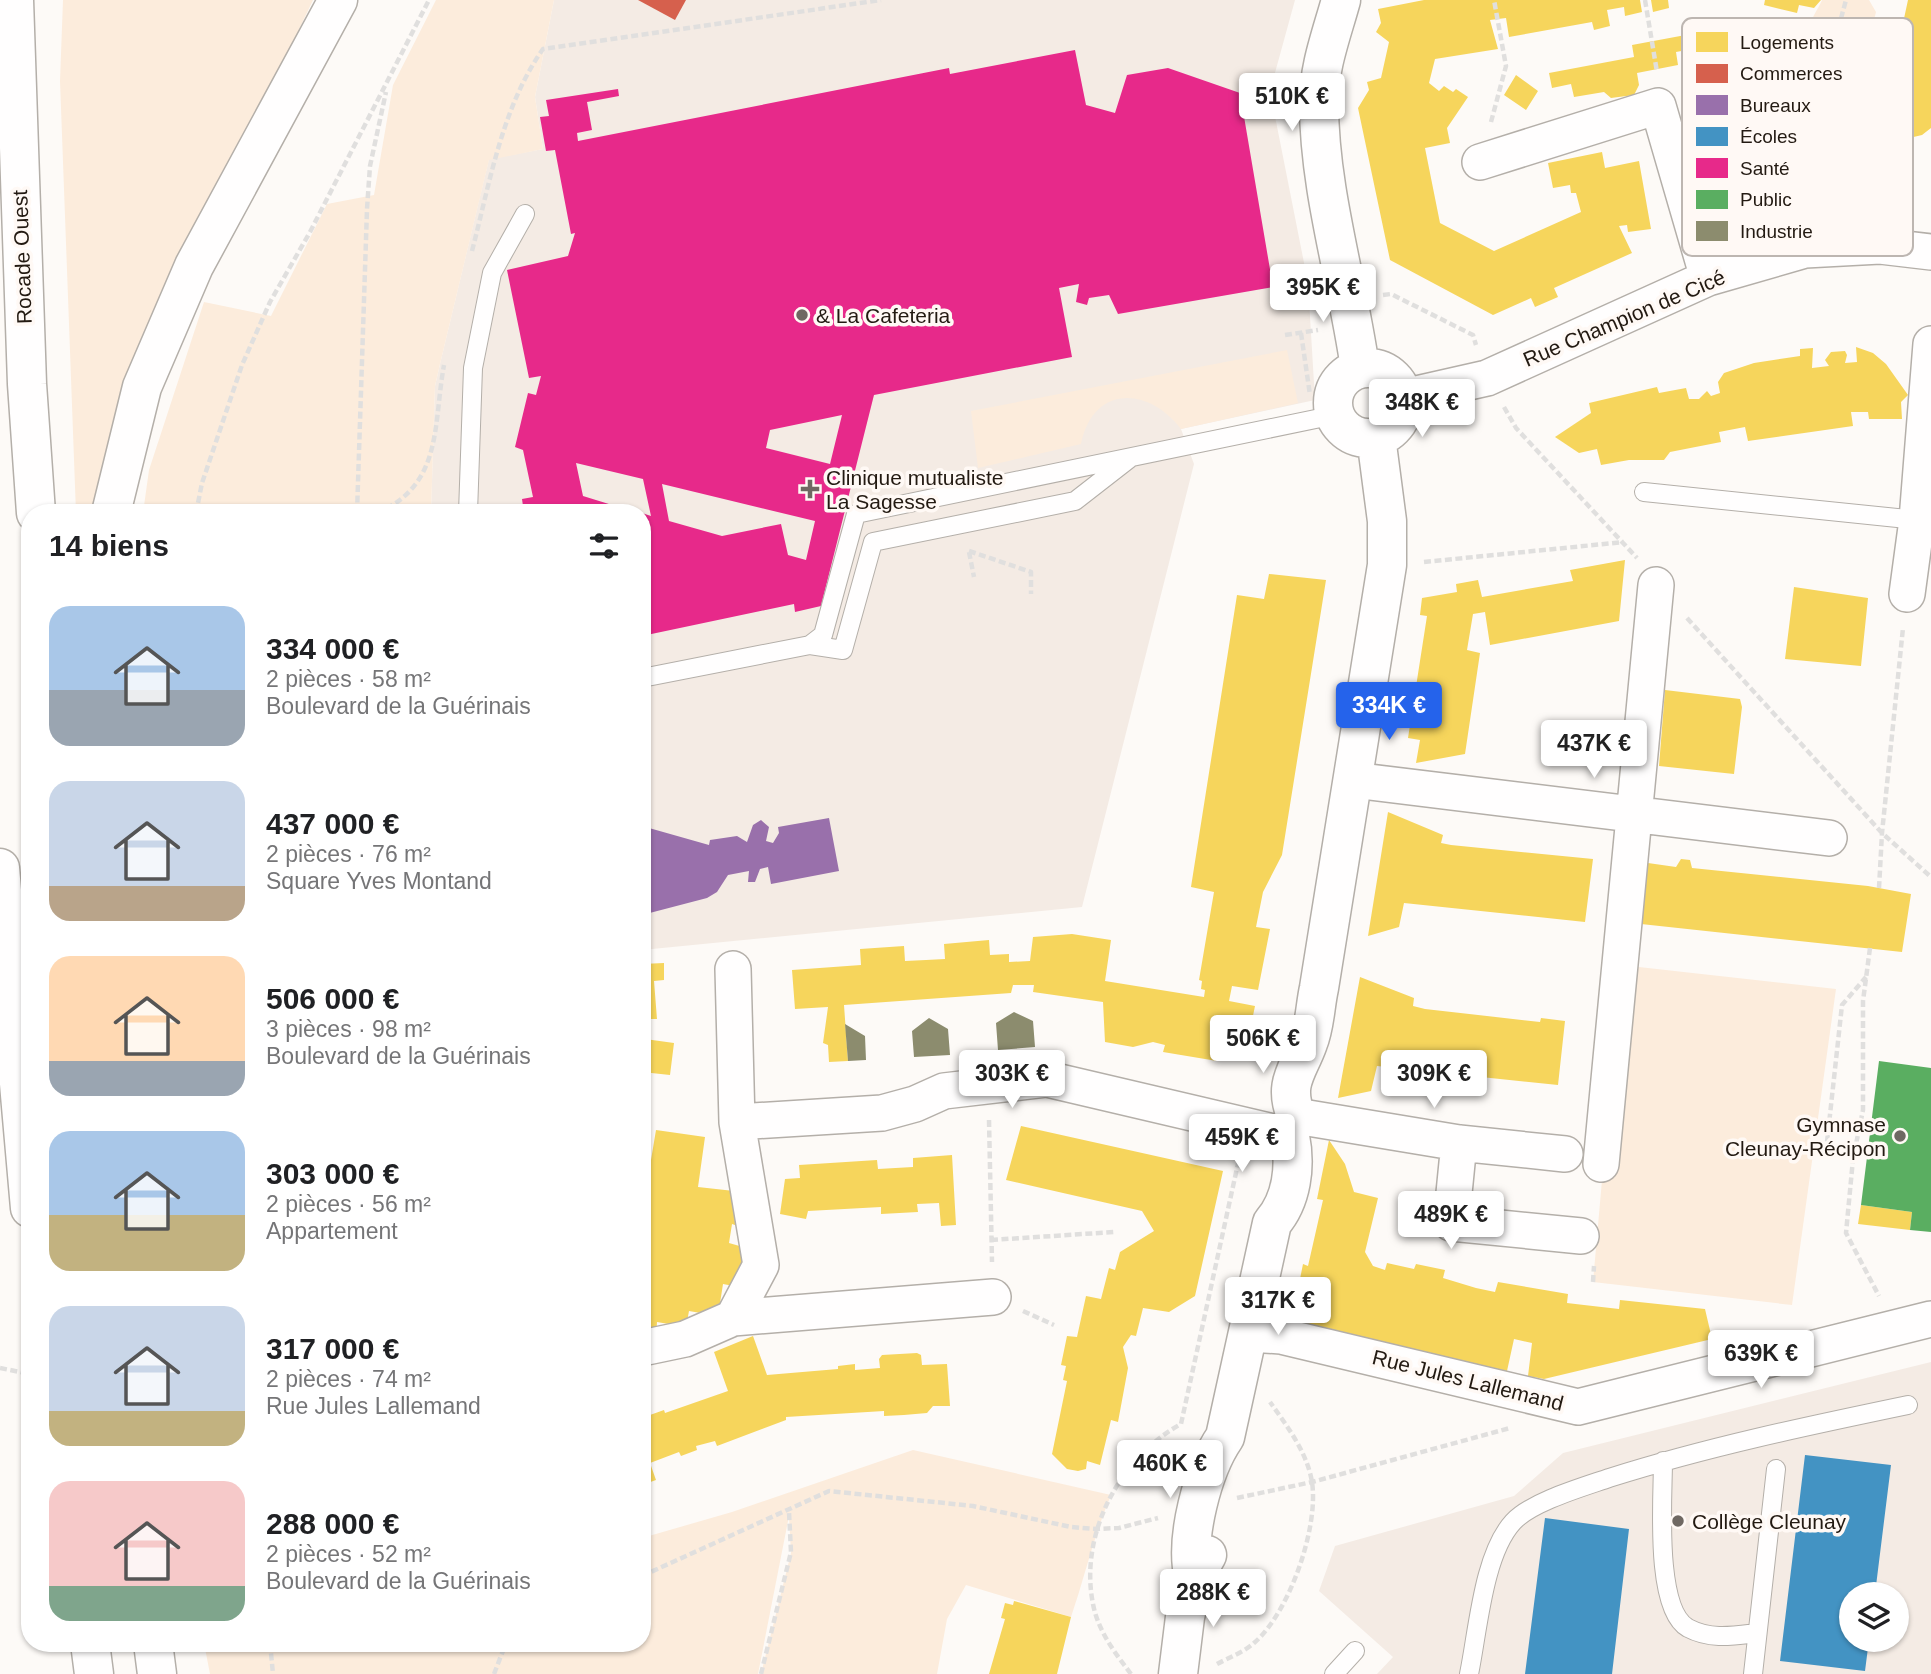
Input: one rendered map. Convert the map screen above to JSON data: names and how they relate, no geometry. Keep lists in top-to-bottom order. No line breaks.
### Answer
{"streets":{"main road":["Rocade Ouest"],"street":["Rue Champion de Cicé","Rue Jules Lallemand"]},"places":{"other":["& La Cafeteria","Gymnase Cleunay-Récipon","Collège Cleunay"],"health":["Clinique mutualiste La Sagesse"]},"legend":["Logements","Commerces","Bureaux","Écoles","Santé","Public","Industrie"],"page":{"price":["510K €","395K €","348K €","334K €","437K €","506K €","303K €","309K €","459K €","489K €","317K €","639K €","460K €","288K €"],"heading":"14 biens","list":[{"name":"334 000 €","note":"2 pièces · 58 m² · Boulevard de la Guérinais"},{"name":"437 000 €","note":"2 pièces · 76 m² · Square Yves Montand"},{"name":"506 000 €","note":"3 pièces · 98 m² · Boulevard de la Guérinais"},{"name":"303 000 €","note":"2 pièces · 56 m² · Appartement"},{"name":"317 000 €","note":"2 pièces · 74 m² · Rue Jules Lallemand"},{"name":"288 000 €","note":"2 pièces · 52 m² · Boulevard de la Guérinais"}]}}
